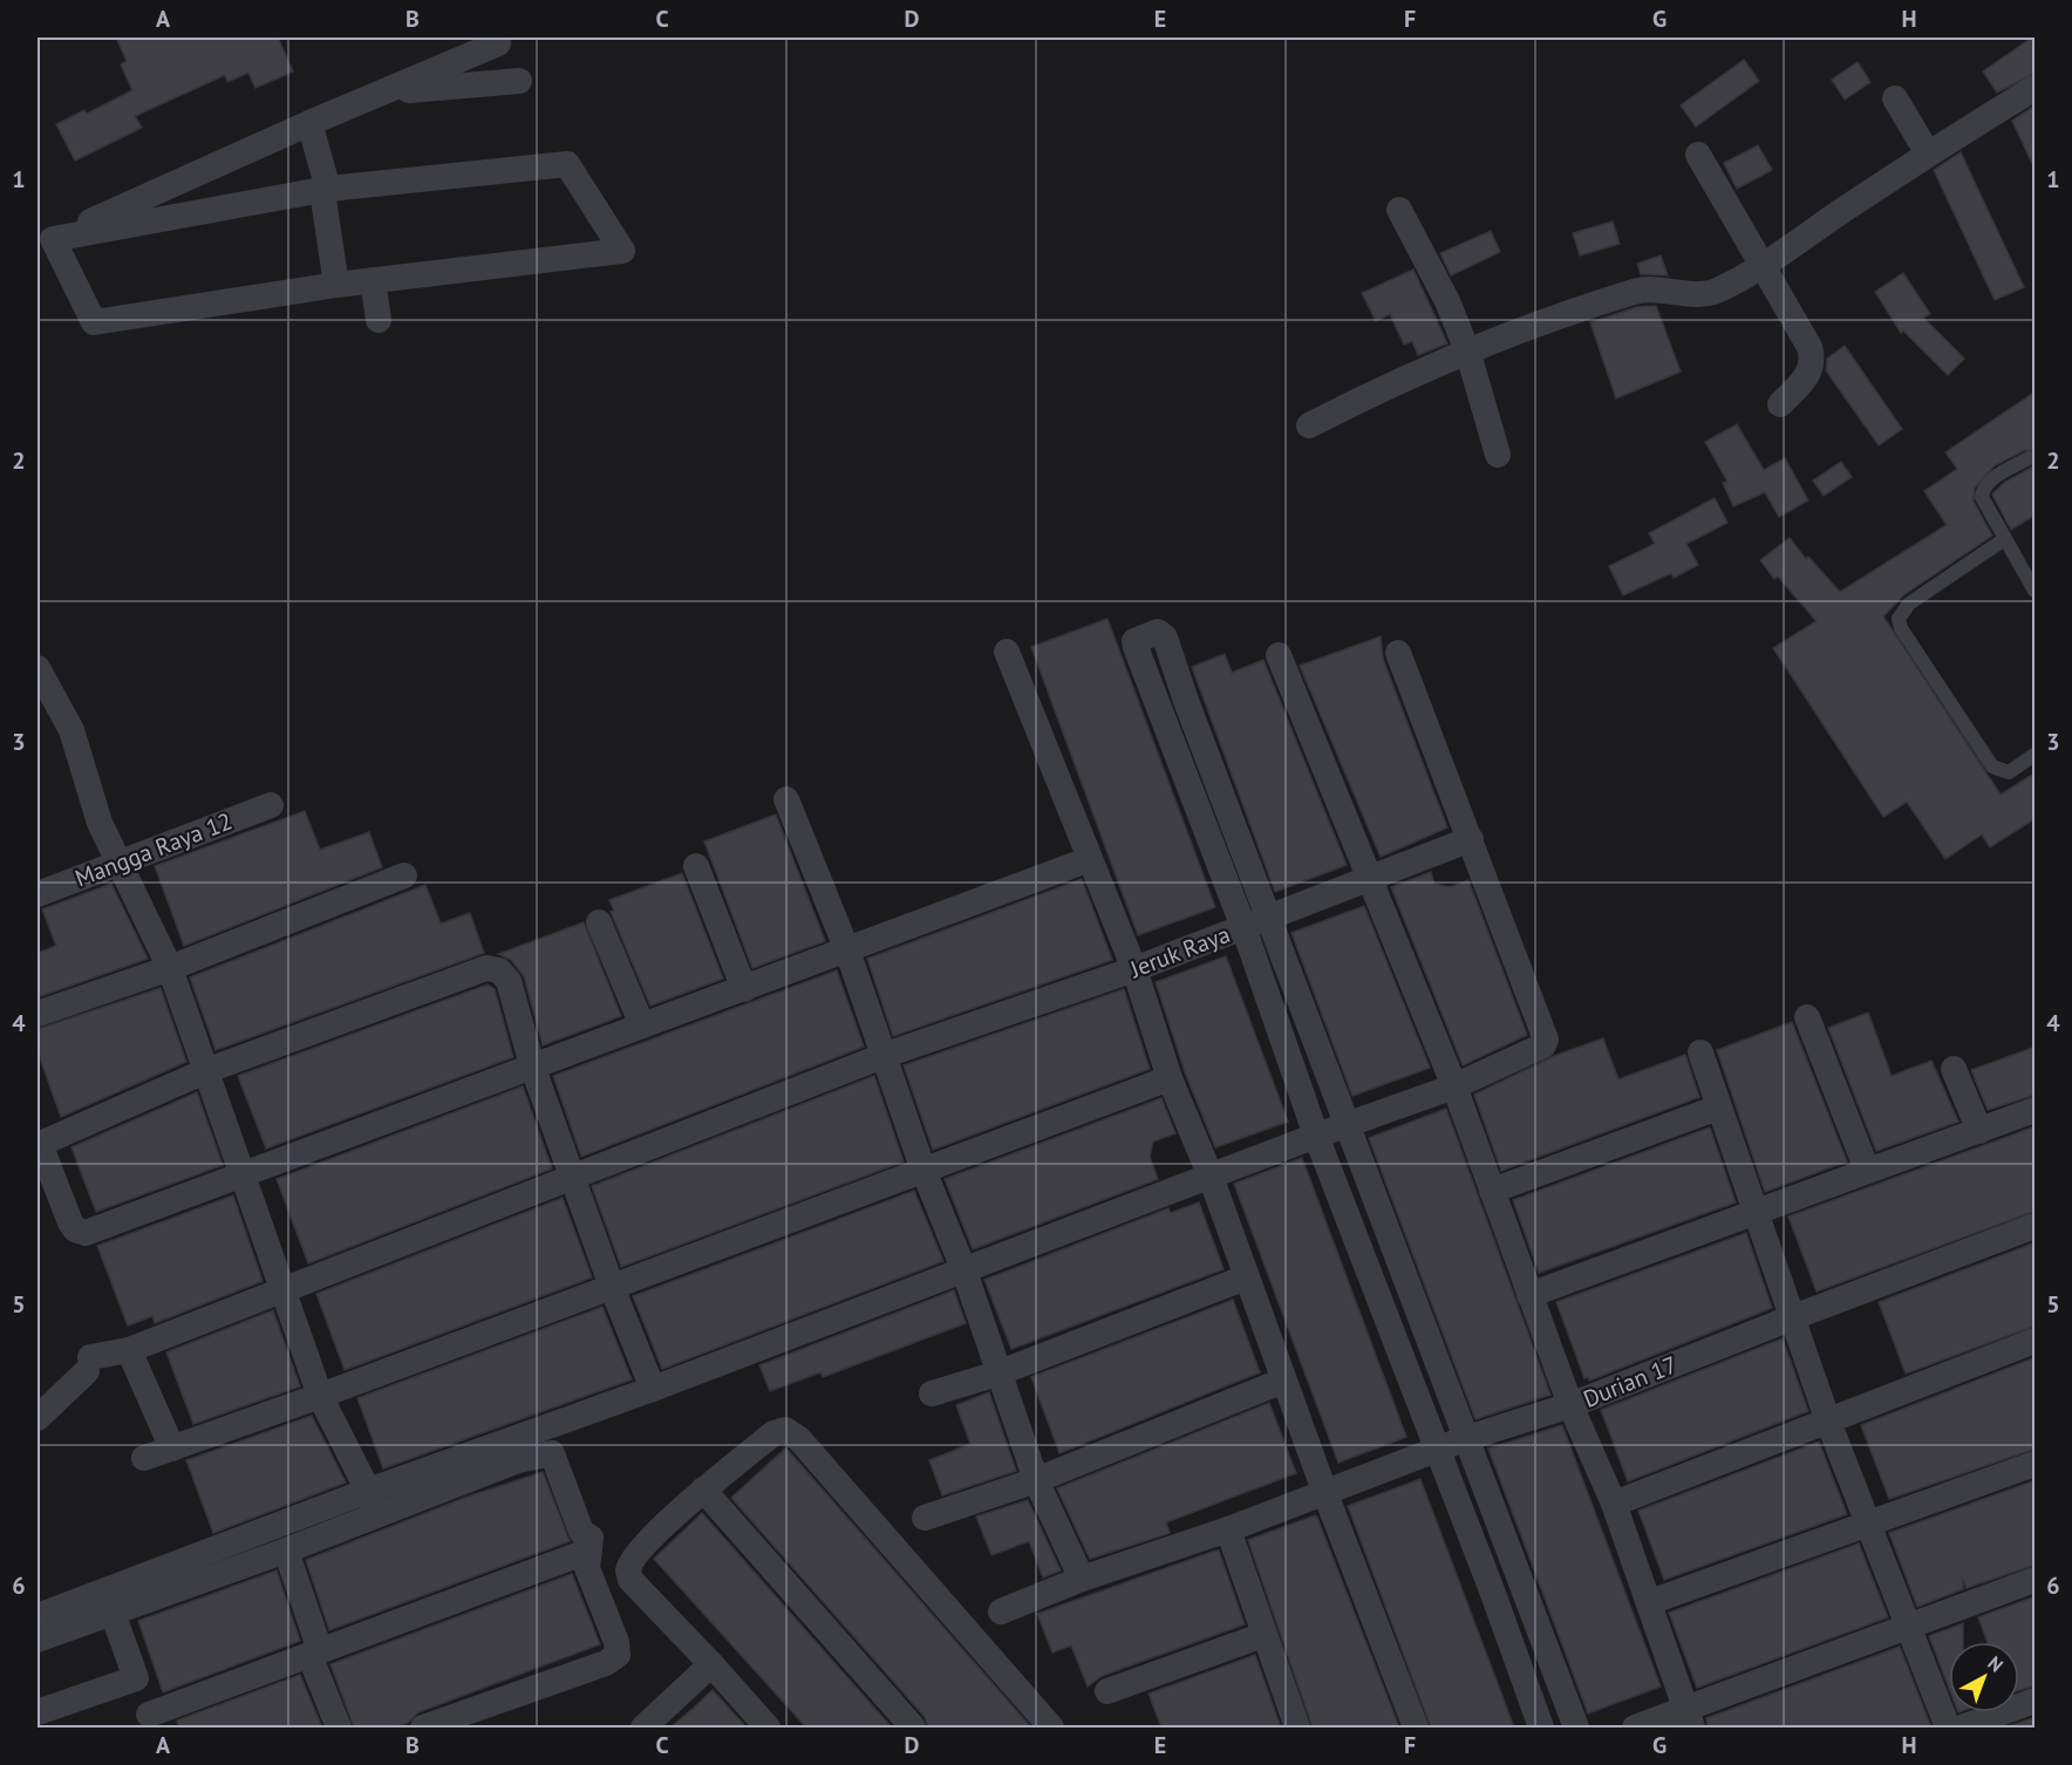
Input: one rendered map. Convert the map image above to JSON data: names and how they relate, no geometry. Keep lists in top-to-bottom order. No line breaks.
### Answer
{"streets":{"street":["Mangga Raya 12","Jeruk Raya","Durian 17"]},"north":"top right","grid":{"columns":["A","B","C","D","E","F","G","H"],"rows":["1","2","3","4","5","6"]}}
